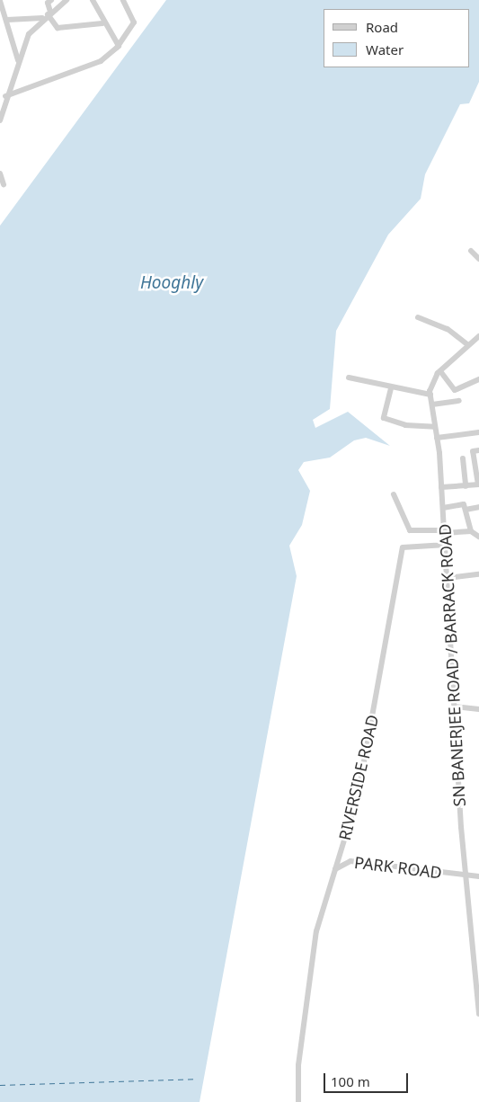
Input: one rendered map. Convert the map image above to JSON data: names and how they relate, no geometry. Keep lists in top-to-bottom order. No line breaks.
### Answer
{"streets":{"street":["SN BANERJEE ROAD / BARRACK ROAD","RIVERSIDE ROAD","PARK ROAD"]},"crossings":[["SN BANERJEE ROAD / BARRACK ROAD","RIVERSIDE ROAD"],["SN BANERJEE ROAD / BARRACK ROAD","PARK ROAD"],["RIVERSIDE ROAD","PARK ROAD"]],"water":["Hooghly"],"legend":["Road","Water"],"scale_bar":"100 m"}
